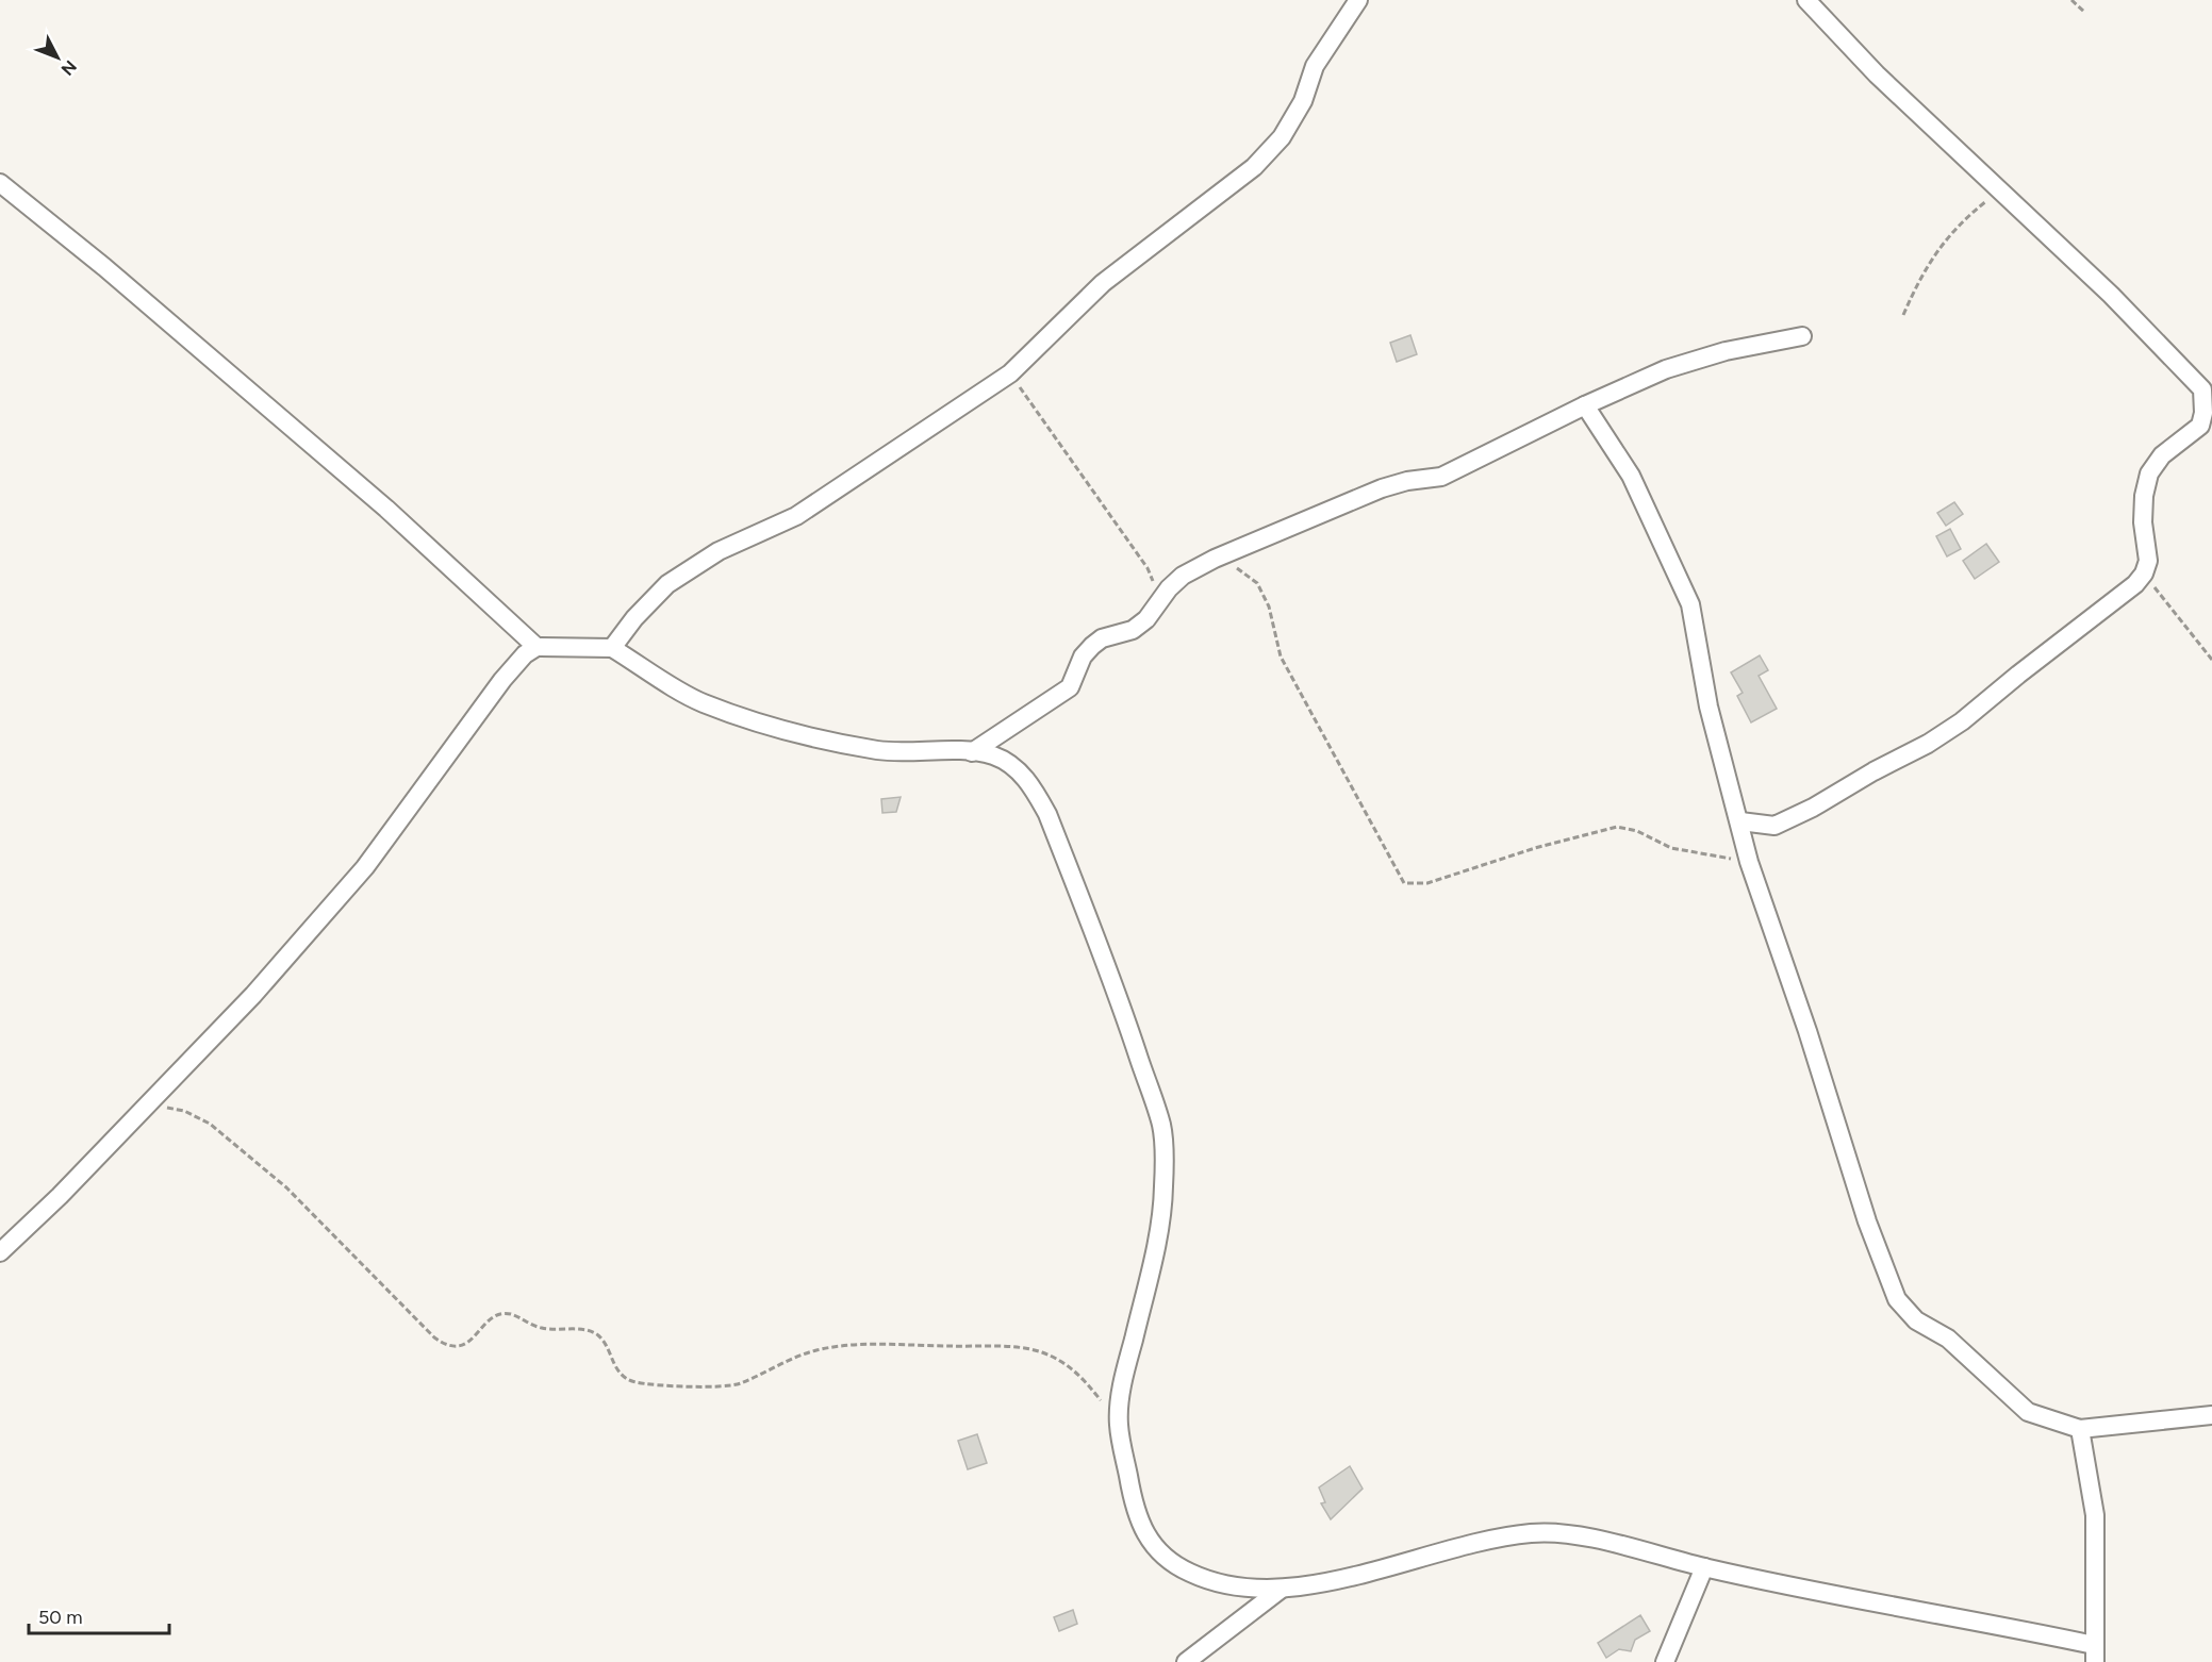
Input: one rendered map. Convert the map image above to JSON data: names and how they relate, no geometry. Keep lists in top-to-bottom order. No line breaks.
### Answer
{"scale_bar":"50 m","north":"bottom right"}
